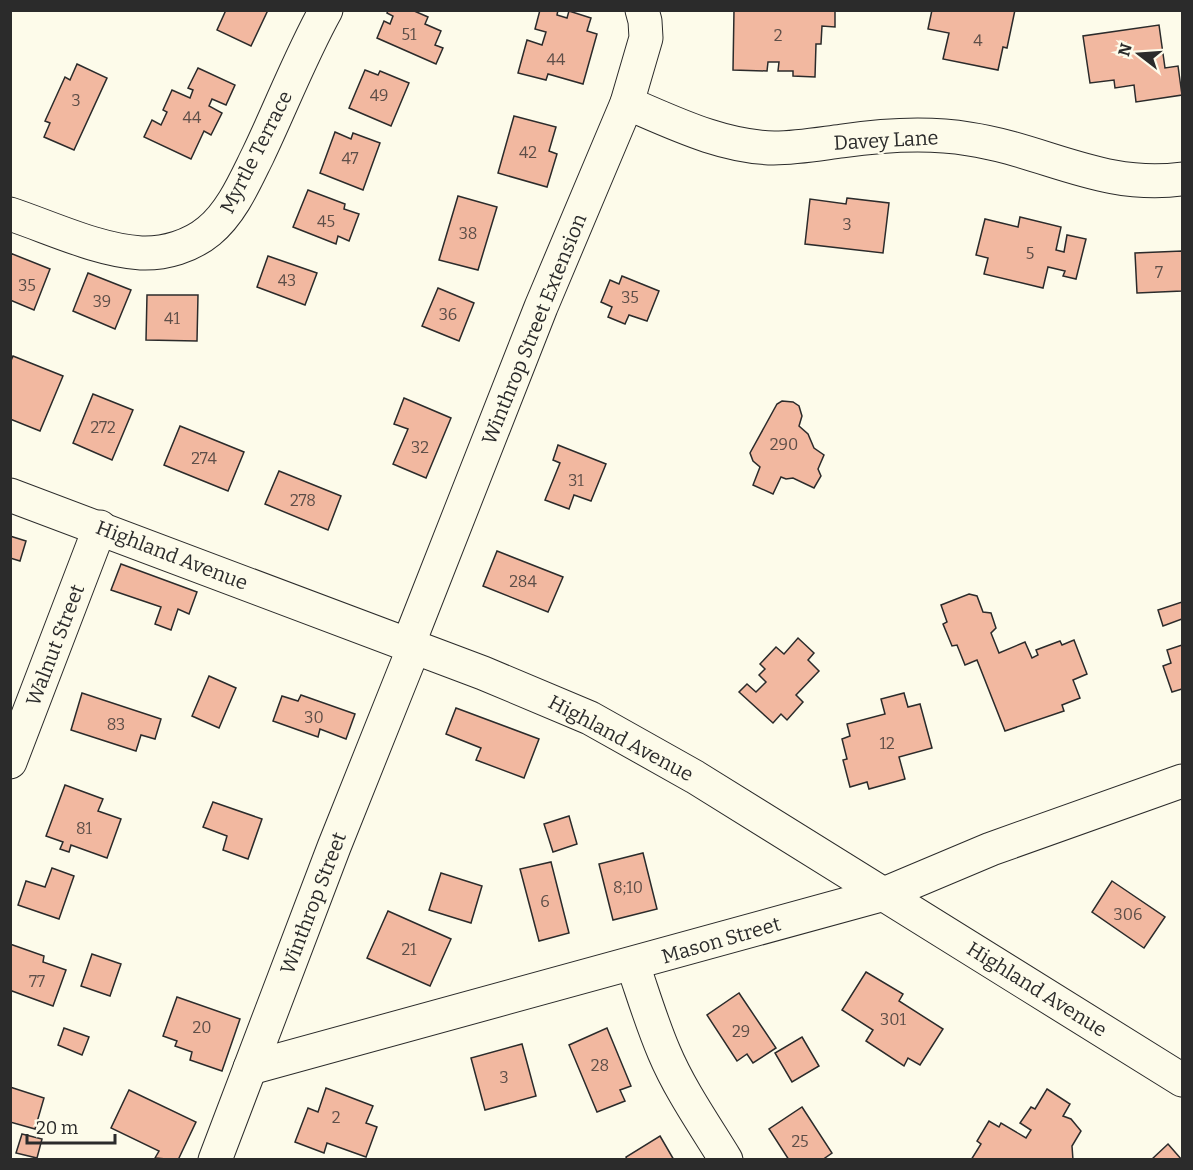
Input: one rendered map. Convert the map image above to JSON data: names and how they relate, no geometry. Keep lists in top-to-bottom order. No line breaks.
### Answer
{"streets":{"street":["Davey Lane","Myrtle Terrace","Winthrop Street Extension","Highland Avenue","Walnut Street","Winthrop Street","Mason Street"]},"crossings":[["Davey Lane","Winthrop Street Extension"],["Winthrop Street Extension","Highland Avenue"],["Winthrop Street Extension","Winthrop Street"],["Highland Avenue","Walnut Street"],["Highland Avenue","Winthrop Street"],["Highland Avenue","Mason Street"],["Winthrop Street","Mason Street"]],"house_numbers":["51","2","4","44","49","3","44","42","47","45","3","38","5","7","43","35","35","39","36","41","272","290","32","274","31","278","284","30","83","12","81","8;10","6","306","21","77","301","20","29","28","3","2","25"],"scale_bar":"20 m","north":"left"}
